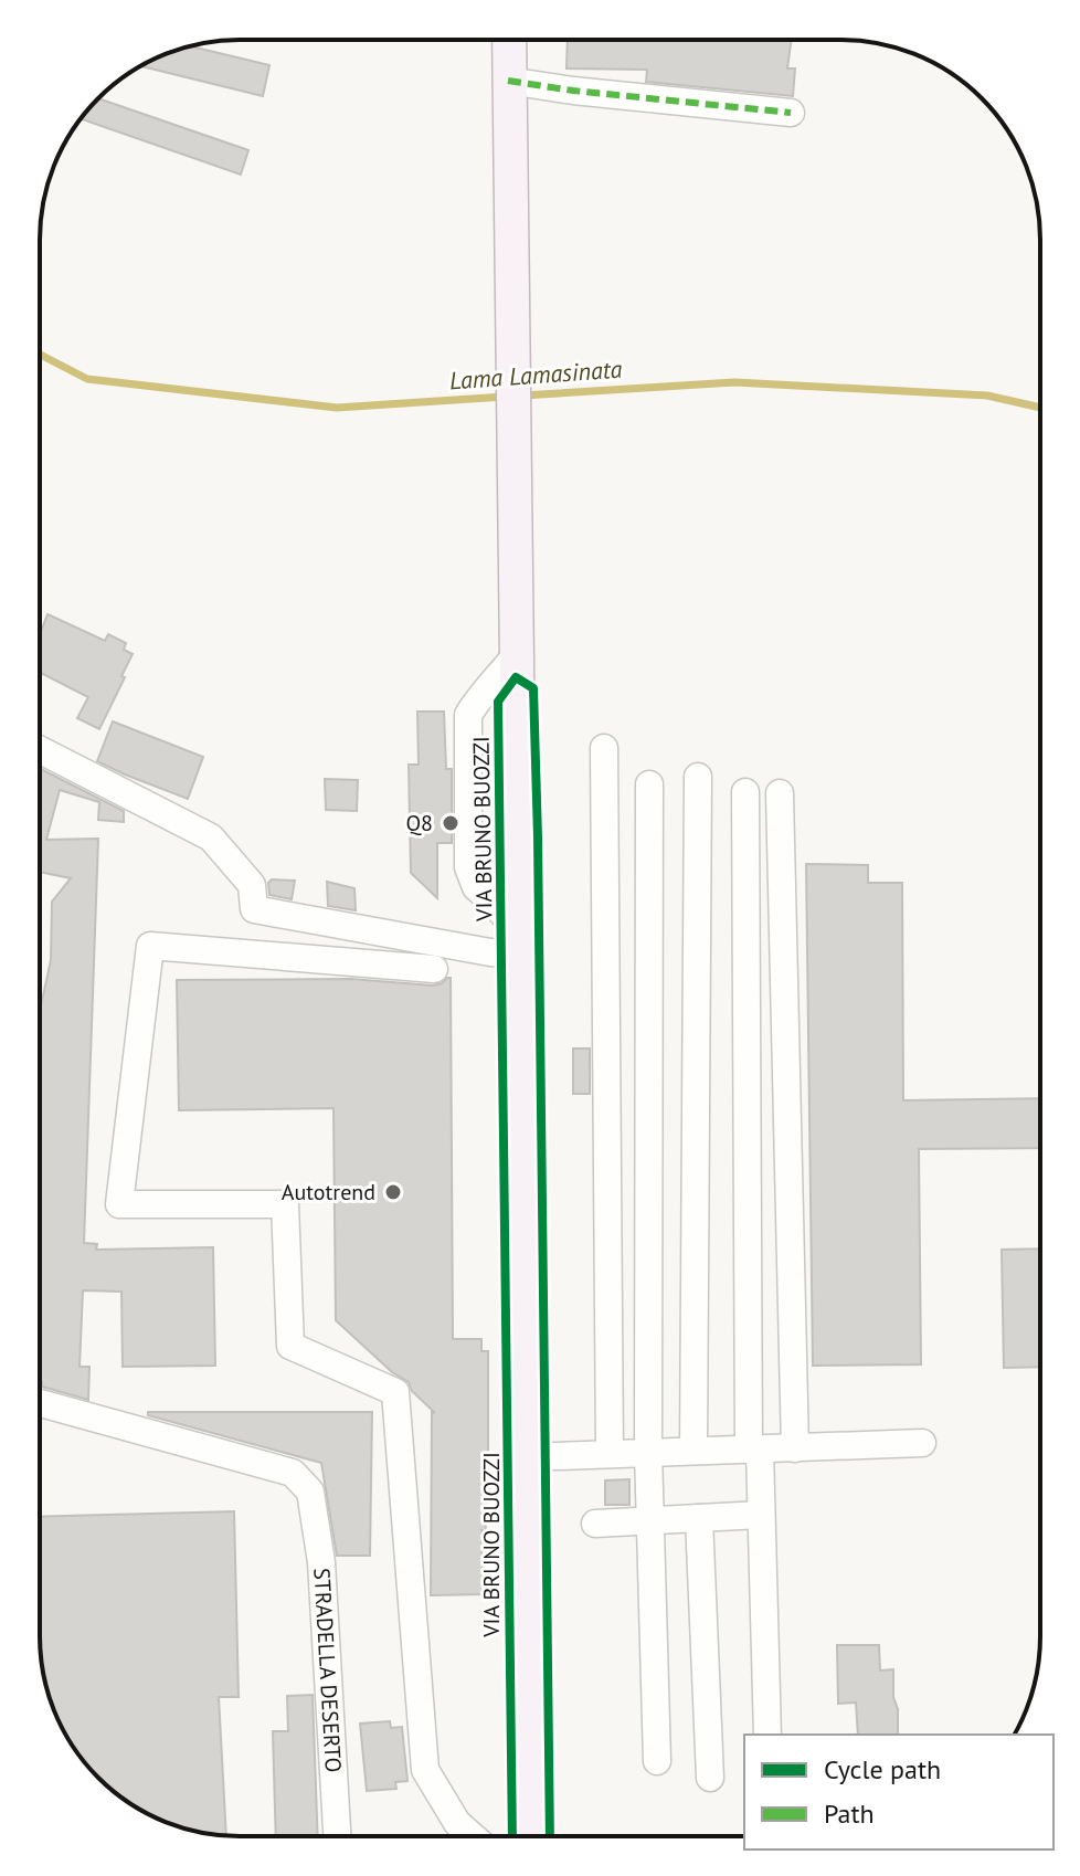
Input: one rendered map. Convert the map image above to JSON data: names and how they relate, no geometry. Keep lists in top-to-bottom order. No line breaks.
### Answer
{"streets":{"main road":["VIA BRUNO BUOZZI"],"street":["STRADELLA DESERTO"]},"water":["Lama Lamasinata"],"places":["Q8","Autotrend"],"legend":["Cycle path","Path"]}
